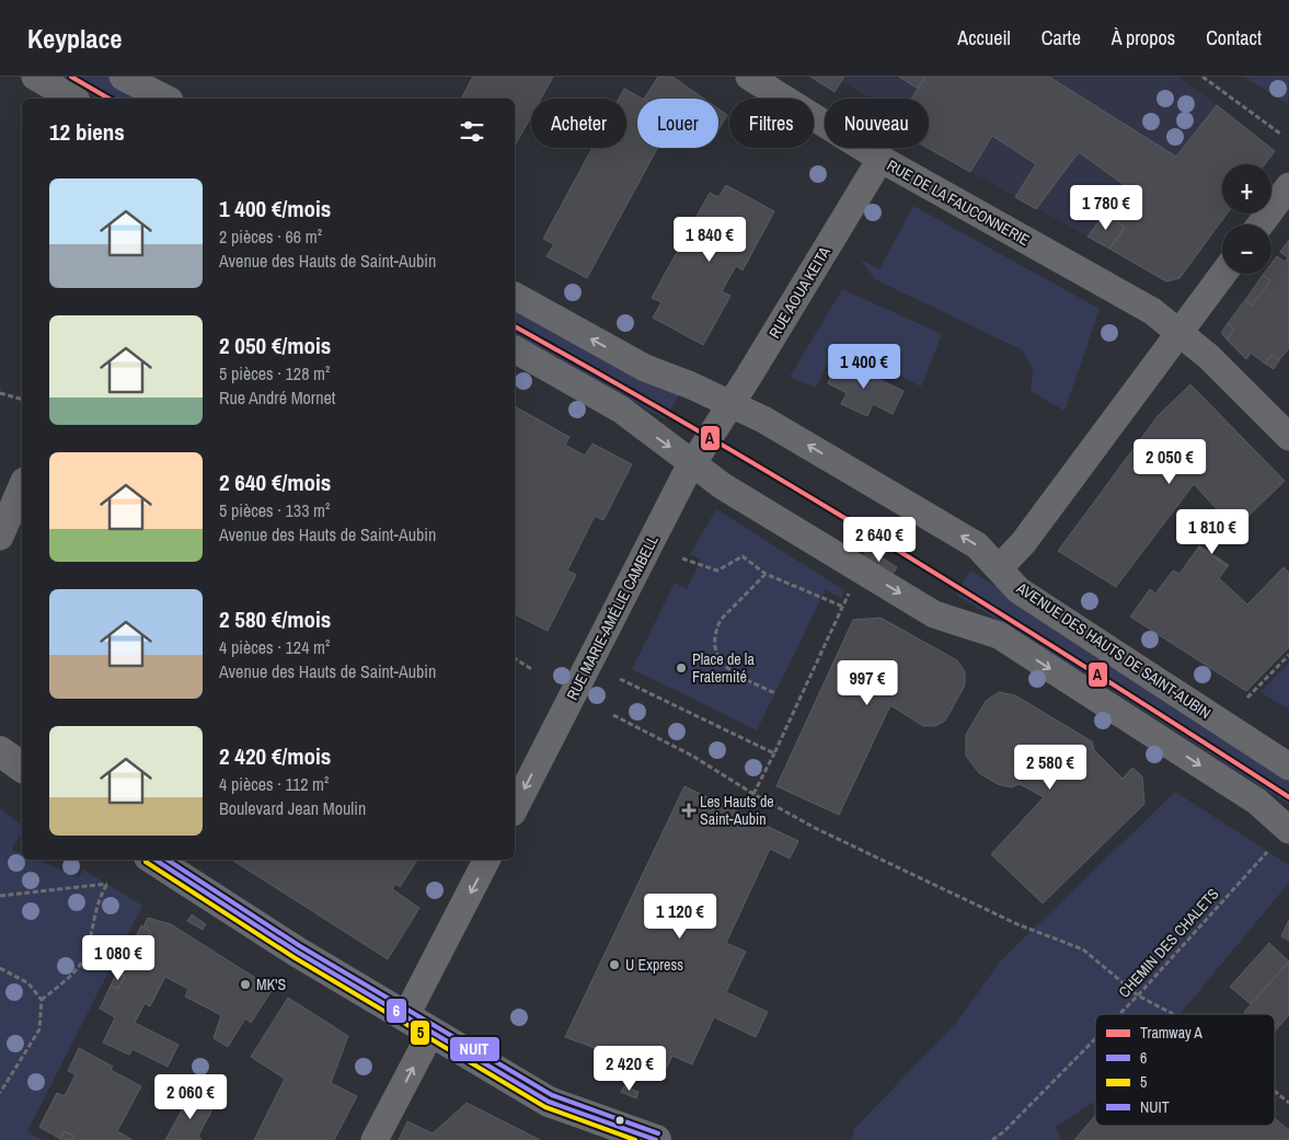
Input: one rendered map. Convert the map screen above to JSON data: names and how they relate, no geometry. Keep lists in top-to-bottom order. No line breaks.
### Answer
{"streets":{"street":["RUE DE LA FAUCONNERIE","RUE AOUA KEITA","RUE MARIE-AMÉLIE CAMBELL","AVENUE DES HAUTS DE SAINT-AUBIN"],"path":["CHEMIN DES CHALETS"]},"crossings":[["RUE DE LA FAUCONNERIE","RUE AOUA KEITA"],["RUE AOUA KEITA","RUE MARIE-AMÉLIE CAMBELL"],["RUE AOUA KEITA","AVENUE DES HAUTS DE SAINT-AUBIN"],["RUE MARIE-AMÉLIE CAMBELL","AVENUE DES HAUTS DE SAINT-AUBIN"]],"one_way":["RUE MARIE-AMÉLIE CAMBELL"],"places":{"other":["Place de la Fraternité","U Express","MK'S"],"health":["Les Hauts de Saint-Aubin"]},"lines":["tram line A","transit line 6","transit line NUIT","transit line 5"],"legend":["Tramway A","6","5","NUIT"],"page":{"header":"Keyplace","nav":["Accueil","Carte","À propos","Contact"],"chip":["Acheter","Louer","Filtres","Nouveau"],"heading":"12 biens","map_buttons":["+","−"],"list":[{"name":"1 400 €/mois","note":"2 pièces · 66 m² · Avenue des Hauts de Saint-Aubin"},{"name":"2 050 €/mois","note":"5 pièces · 128 m² · Rue André Mornet"},{"name":"2 640 €/mois","note":"5 pièces · 133 m² · Avenue des Hauts de Saint-Aubin"},{"name":"2 580 €/mois","note":"4 pièces · 124 m² · Avenue des Hauts de Saint-Aubin"},{"name":"2 420 €/mois","note":"4 pièces · 112 m² · Boulevard Jean Moulin"}],"price":["1 780 €","1 840 €","1 400 €","2 050 €","1 810 €","2 640 €","997 €","2 580 €","1 120 €","1 080 €","2 420 €","2 060 €"]}}
